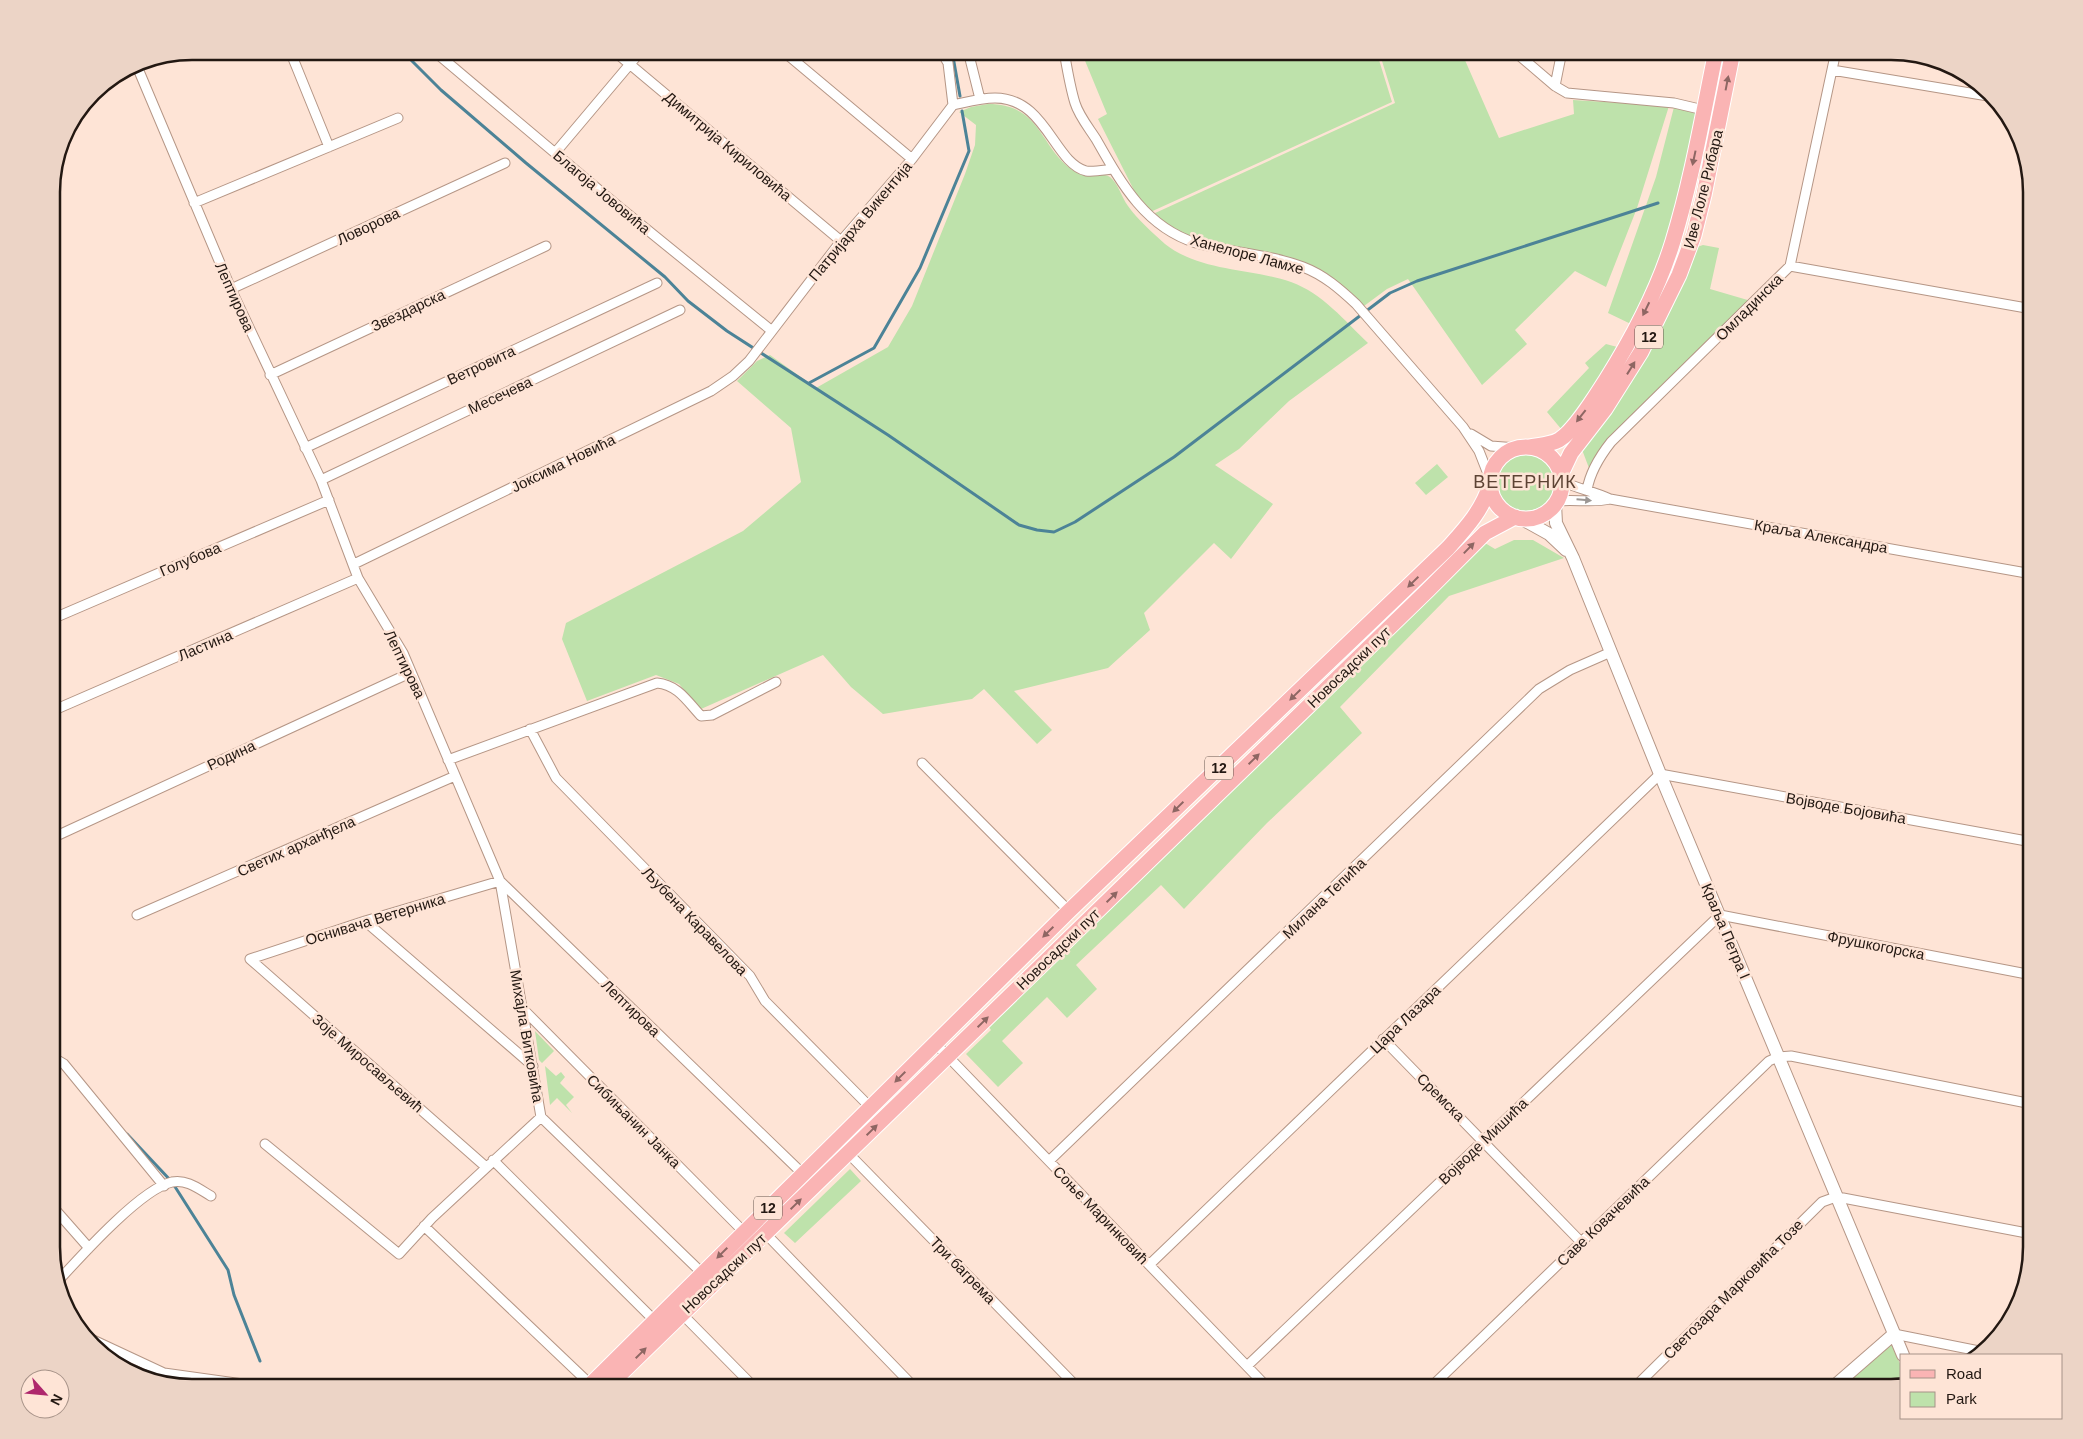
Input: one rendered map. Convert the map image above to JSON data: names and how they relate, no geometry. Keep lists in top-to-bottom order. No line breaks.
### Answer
{"streets":{"main road":["Иве Лоле Рибара","12","Новосадски пут"],"street":["Димитрија Кириловића","Благоја Јововића","Патријарха Викентија","Ловорова","Ханелоре Ламхе","Лептирова","Омладинска","Звездарска","Ветровита","Месечева","Јоксима Новића","Краља Александра","Голубова","Ластина","Родина","Војводе Бојовића","Светих арханђела","Милана Тепића","Оснивача Ветерника","Љубена Каравелова","Краља Петра I","Фрушкогорска","Цара Лазара","Михајла Витковића","Зоје Миросављевић","Сремска","Сибињанин Јанка","Војводе Мишића","Соње Маринковић","Саве Ковачевића","Три багрема","Светозара Марковића Тозе"]},"crossings":[["Димитрија Кириловића","Патријарха Викентија"],["Иве Лоле Рибара","Ханелоре Ламхе"],["Иве Лоле Рибара","12"],["Иве Лоле Рибара","Новосадски пут"],["Иве Лоле Рибара","Краља Петра I"],["Благоја Јововића","Патријарха Викентија"],["Патријарха Викентија","Јоксима Новића"],["Ловорова","Лептирова"],["Ханелоре Ламхе","12"],["Ханелоре Ламхе","Новосадски пут"],["Ханелоре Ламхе","Краља Петра I"],["Лептирова","Звездарска"],["Лептирова","Ветровита"],["Лептирова","Месечева"],["Лептирова","Јоксима Новића"],["Лептирова","Голубова"],["Лептирова","Ластина"],["Лептирова","Новосадски пут"],["Лептирова","Родина"],["Лептирова","Светих арханђела"],["Лептирова","Оснивача Ветерника"],["Лептирова","Михајла Витковића"],["12","Новосадски пут"],["12","Краља Петра I"],["Новосадски пут","Љубена Каравелова"],["Новосадски пут","Краља Петра I"],["Новосадски пут","Михајла Витковића"],["Новосадски пут","Зоје Миросављевић"],["Новосадски пут","Сибињанин Јанка"],["Новосадски пут","Соње Маринковић"],["Новосадски пут","Три багрема"],["Војводе Бојовића","Краља Петра I"],["Војводе Бојовића","Цара Лазара"],["Милана Тепића","Краља Петра I"],["Милана Тепића","Соње Маринковић"],["Оснивача Ветерника","Михајла Витковића"],["Оснивача Ветерника","Зоје Миросављевић"],["Краља Петра I","Фрушкогорска"],["Краља Петра I","Цара Лазара"],["Краља Петра I","Војводе Мишића"],["Краља Петра I","Саве Ковачевића"],["Краља Петра I","Светозара Марковића Тозе"],["Фрушкогорска","Војводе Мишића"],["Цара Лазара","Сремска"],["Цара Лазара","Соње Маринковић"],["Михајла Витковића","Сибињанин Јанка"],["Сремска","Војводе Мишића"],["Сремска","Саве Ковачевића"],["Војводе Мишића","Соње Маринковић"]],"districts":["ВЕТЕРНИК"],"legend":["Road","Park"],"north":"bottom right"}
